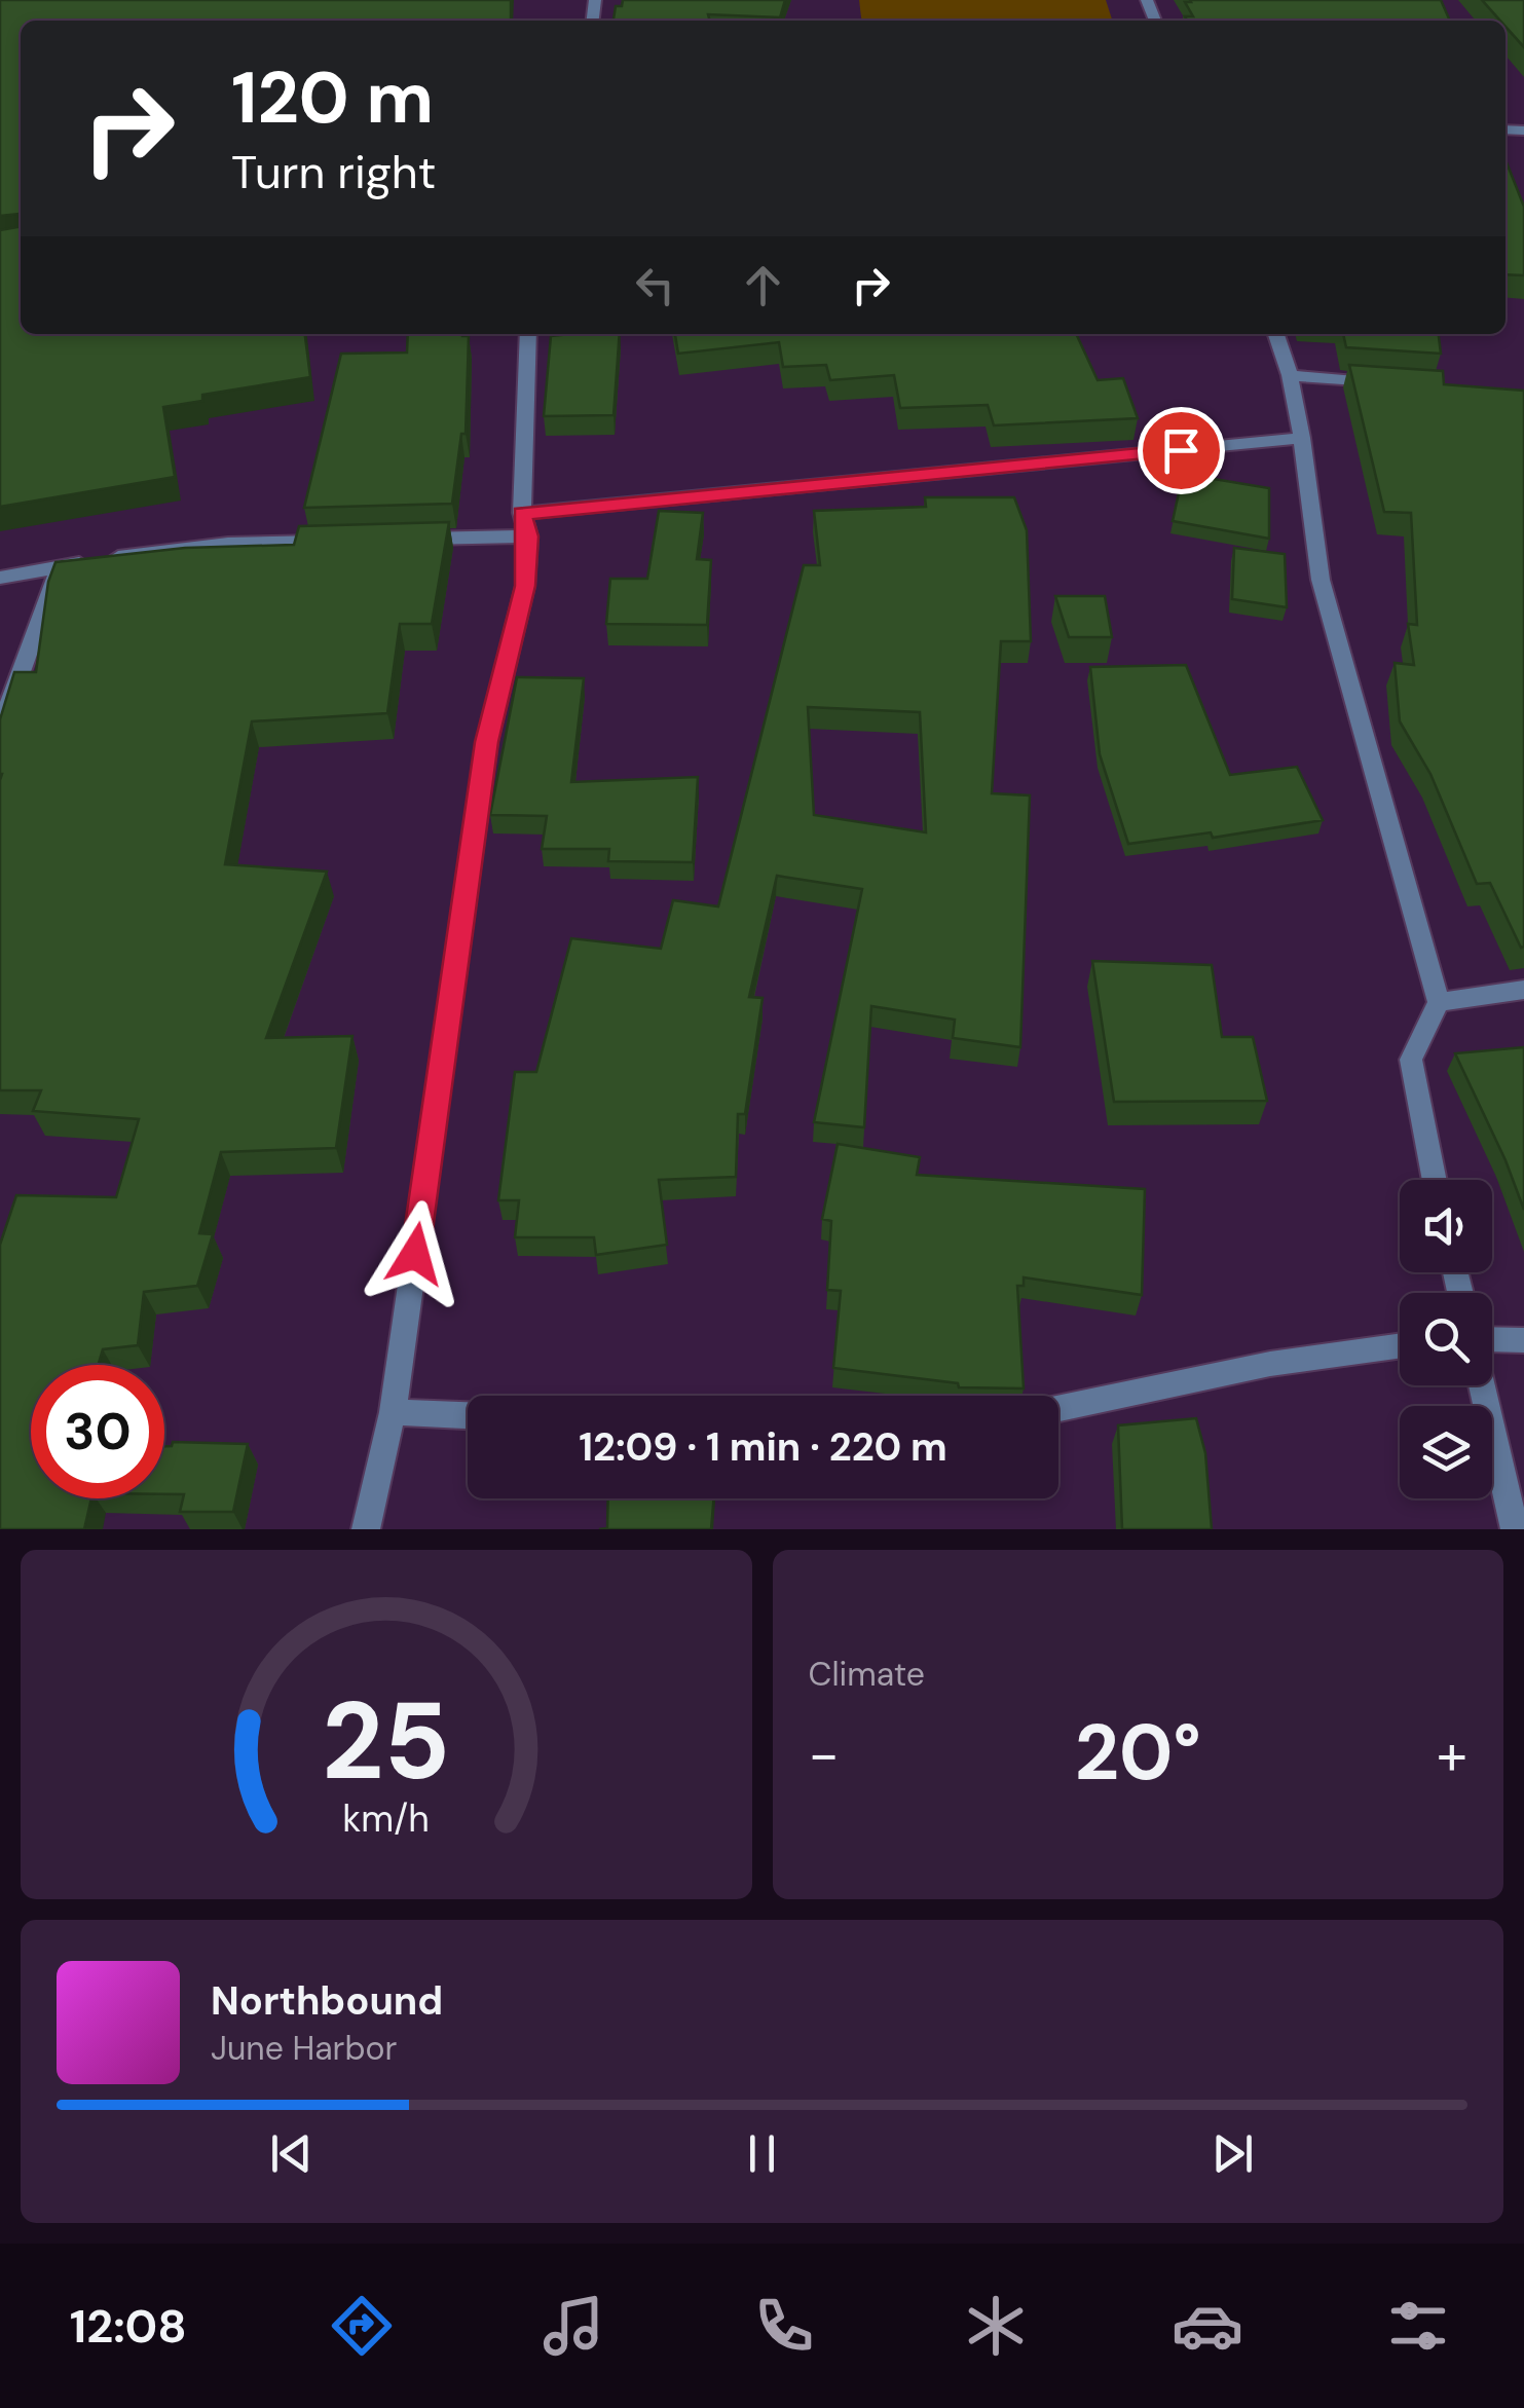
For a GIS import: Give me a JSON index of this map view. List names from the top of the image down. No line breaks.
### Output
{"page":{"turn":["120 m","Turn right"],"limit":"30","trip":"12:09 · 1 min · 220 m","tile":"Climate","heat":["−","20°","+"],"song":["Northbound","June Harbor"],"tabs":"12:08","gauge":["25","km/h"]}}
